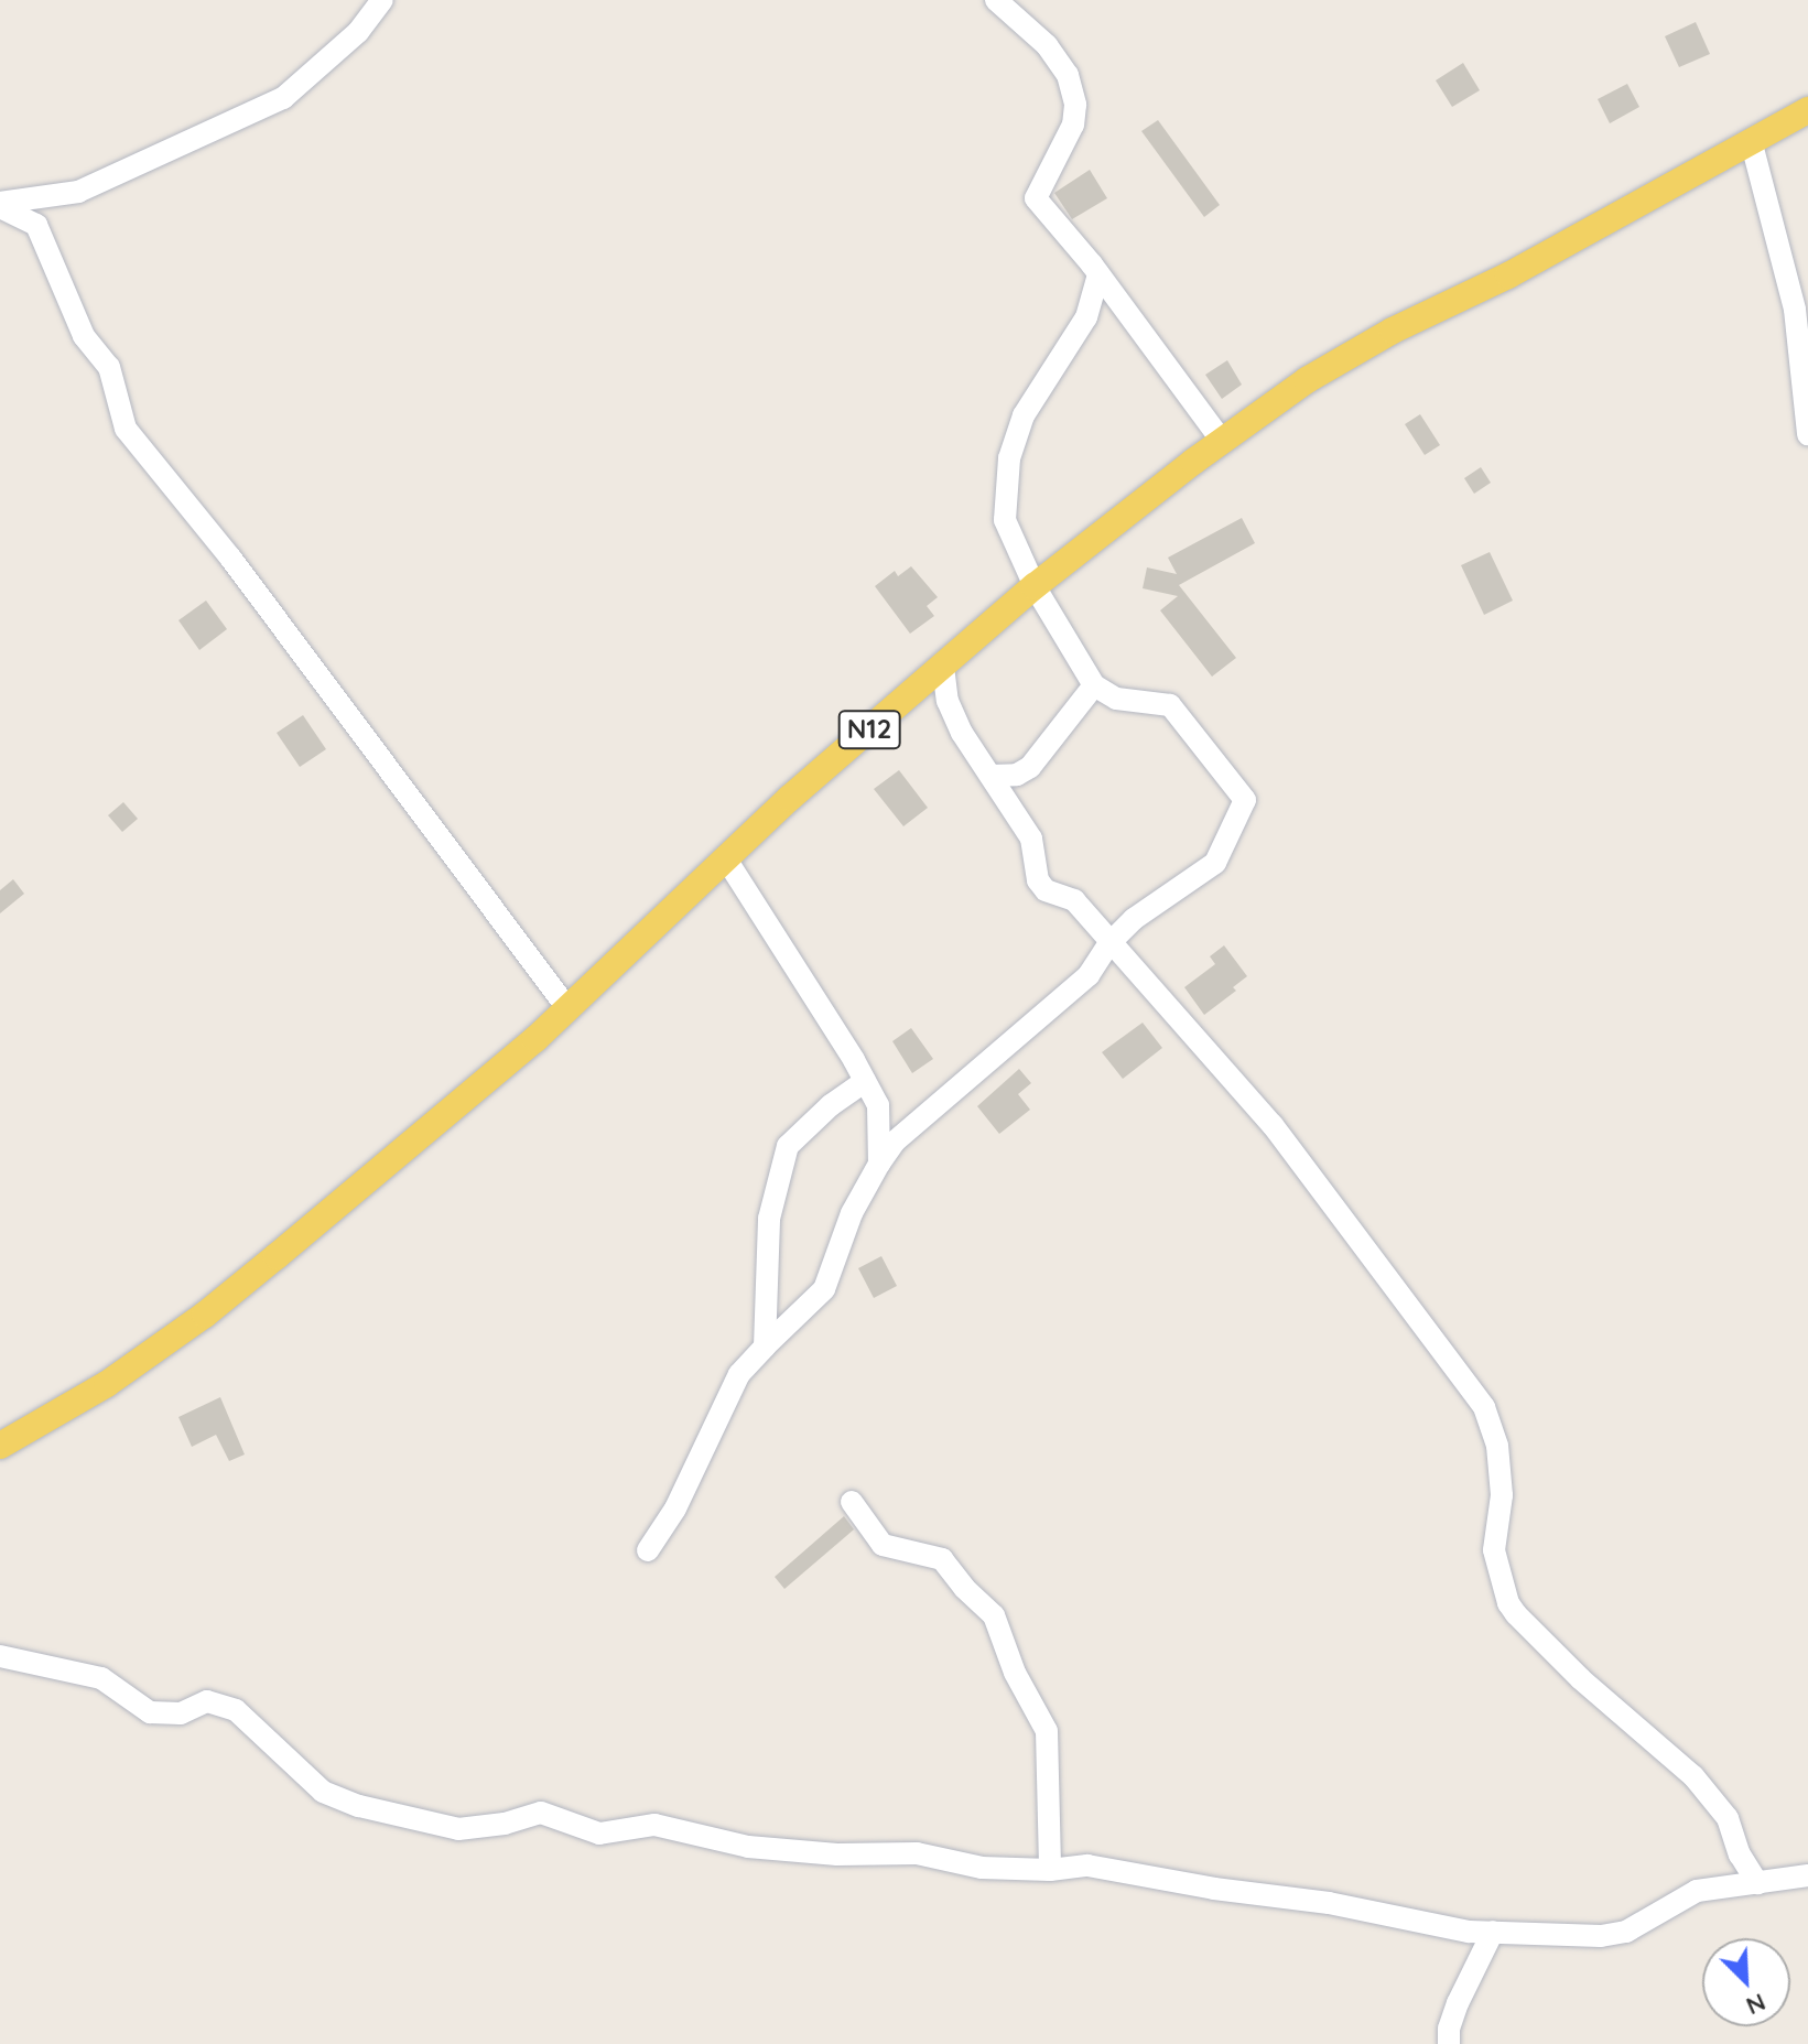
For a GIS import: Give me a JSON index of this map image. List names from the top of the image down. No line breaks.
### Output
{"streets":{"main road":["N12"]},"north":"bottom right"}
